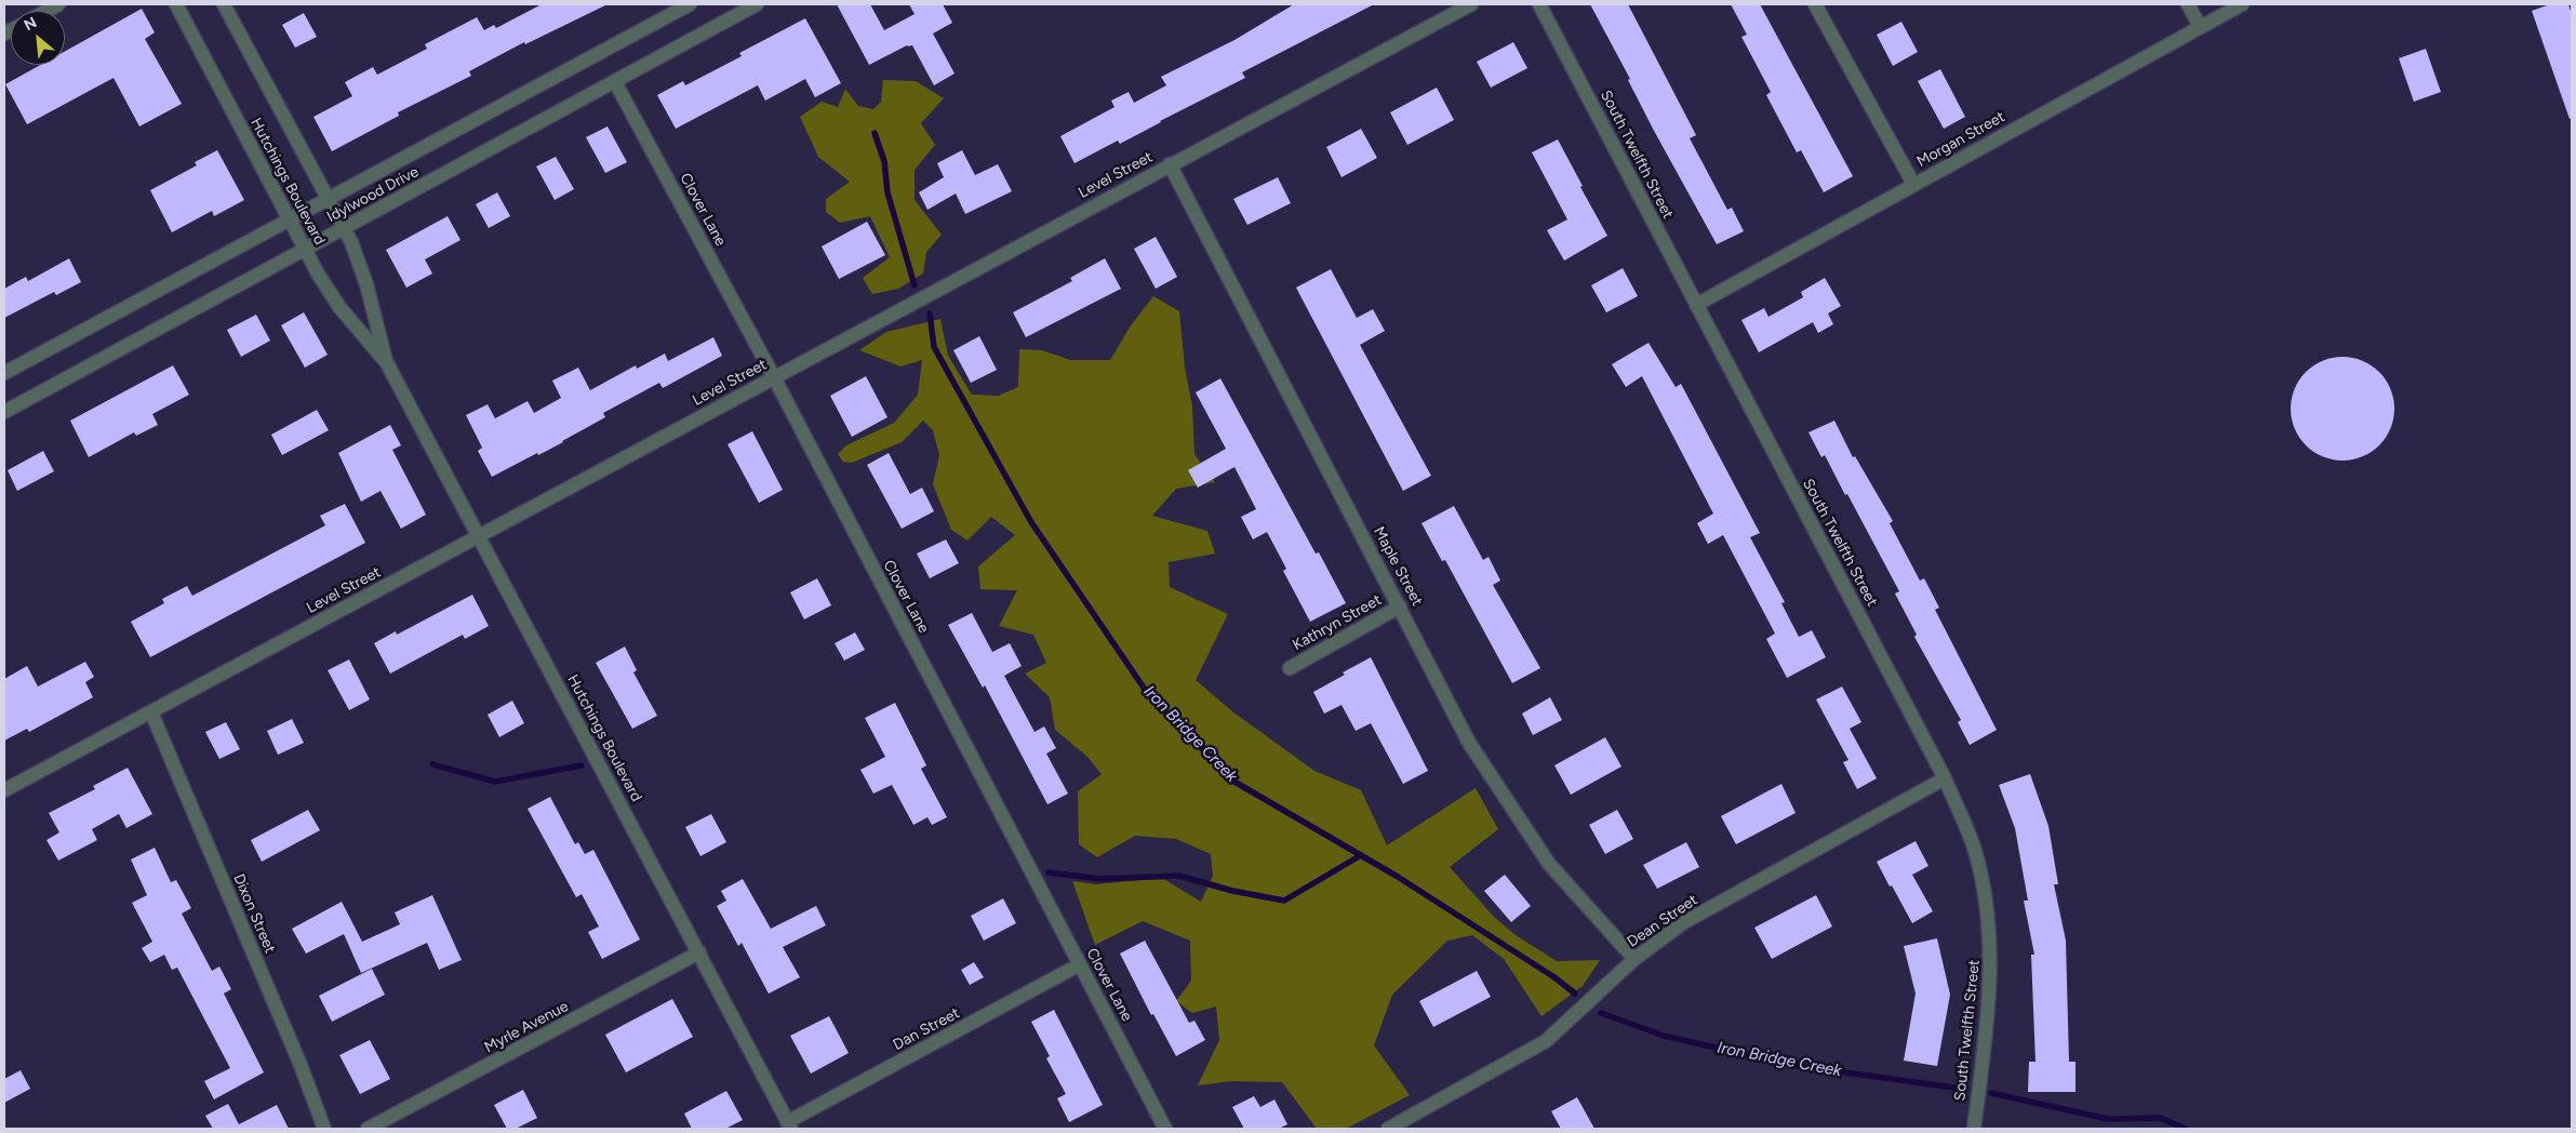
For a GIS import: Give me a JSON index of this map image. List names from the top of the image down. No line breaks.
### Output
{"streets":{"street":["Morgan Street","South Twelfth Street","Level Street","Hutchings Boulevard","Idylwood Drive","Clover Lane","Maple Street","Kathryn Street","Dixon Street","Dean Street","Myrle Avenue","Dan Street"]},"crossings":[["Morgan Street","South Twelfth Street"],["South Twelfth Street","Dean Street"],["Level Street","Hutchings Boulevard"],["Level Street","Clover Lane"],["Level Street","Maple Street"],["Level Street","Dixon Street"],["Hutchings Boulevard","Idylwood Drive"],["Hutchings Boulevard","Myrle Avenue"],["Hutchings Boulevard","Dan Street"],["Idylwood Drive","Clover Lane"],["Clover Lane","Dan Street"],["Maple Street","Kathryn Street"],["Maple Street","Dean Street"]],"water":["Iron Bridge Creek"],"north":"top left"}
